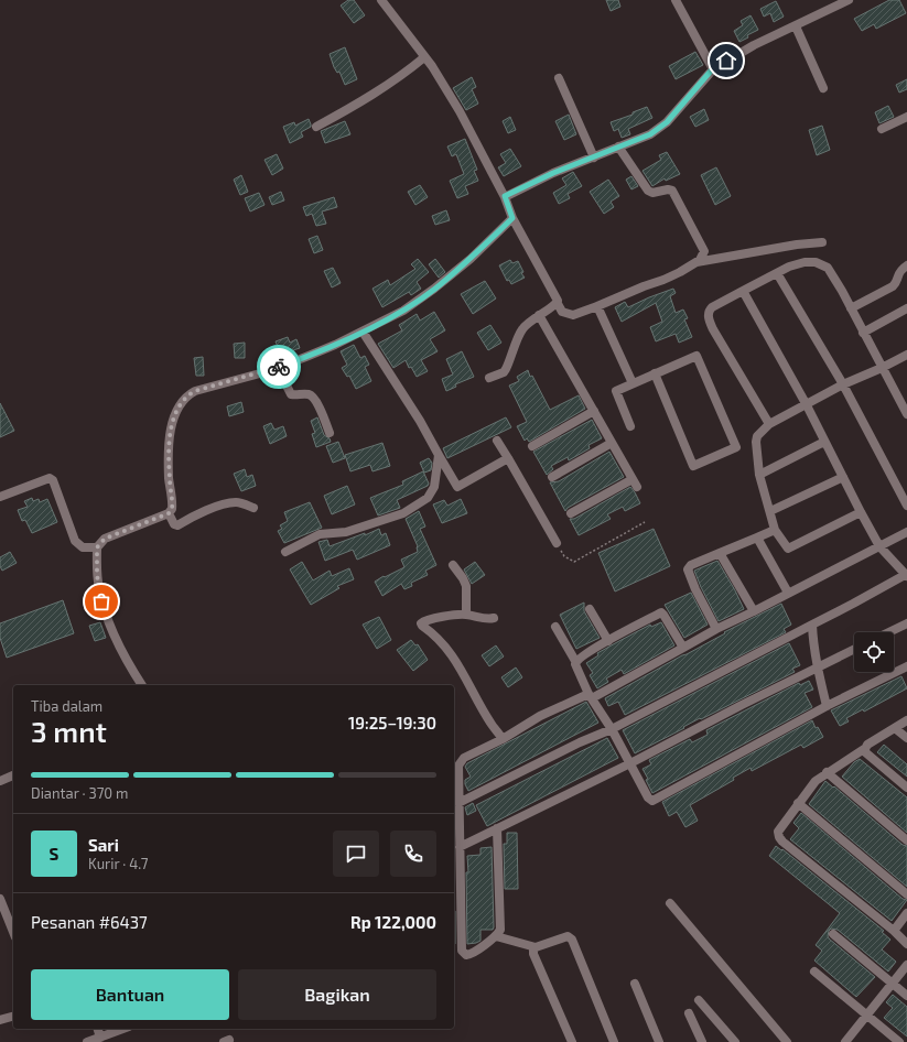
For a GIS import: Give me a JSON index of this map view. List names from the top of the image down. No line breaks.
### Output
{"page":{"heading":["3 mnt","Tiba dalam","19:25–19:30"],"panel":["Sari","Kurir · 4.7","Pesanan #6437","Rp 122,000"],"bar":"Diantar · 370 m","round":"S","buttons":["Bantuan","Bagikan"]}}
